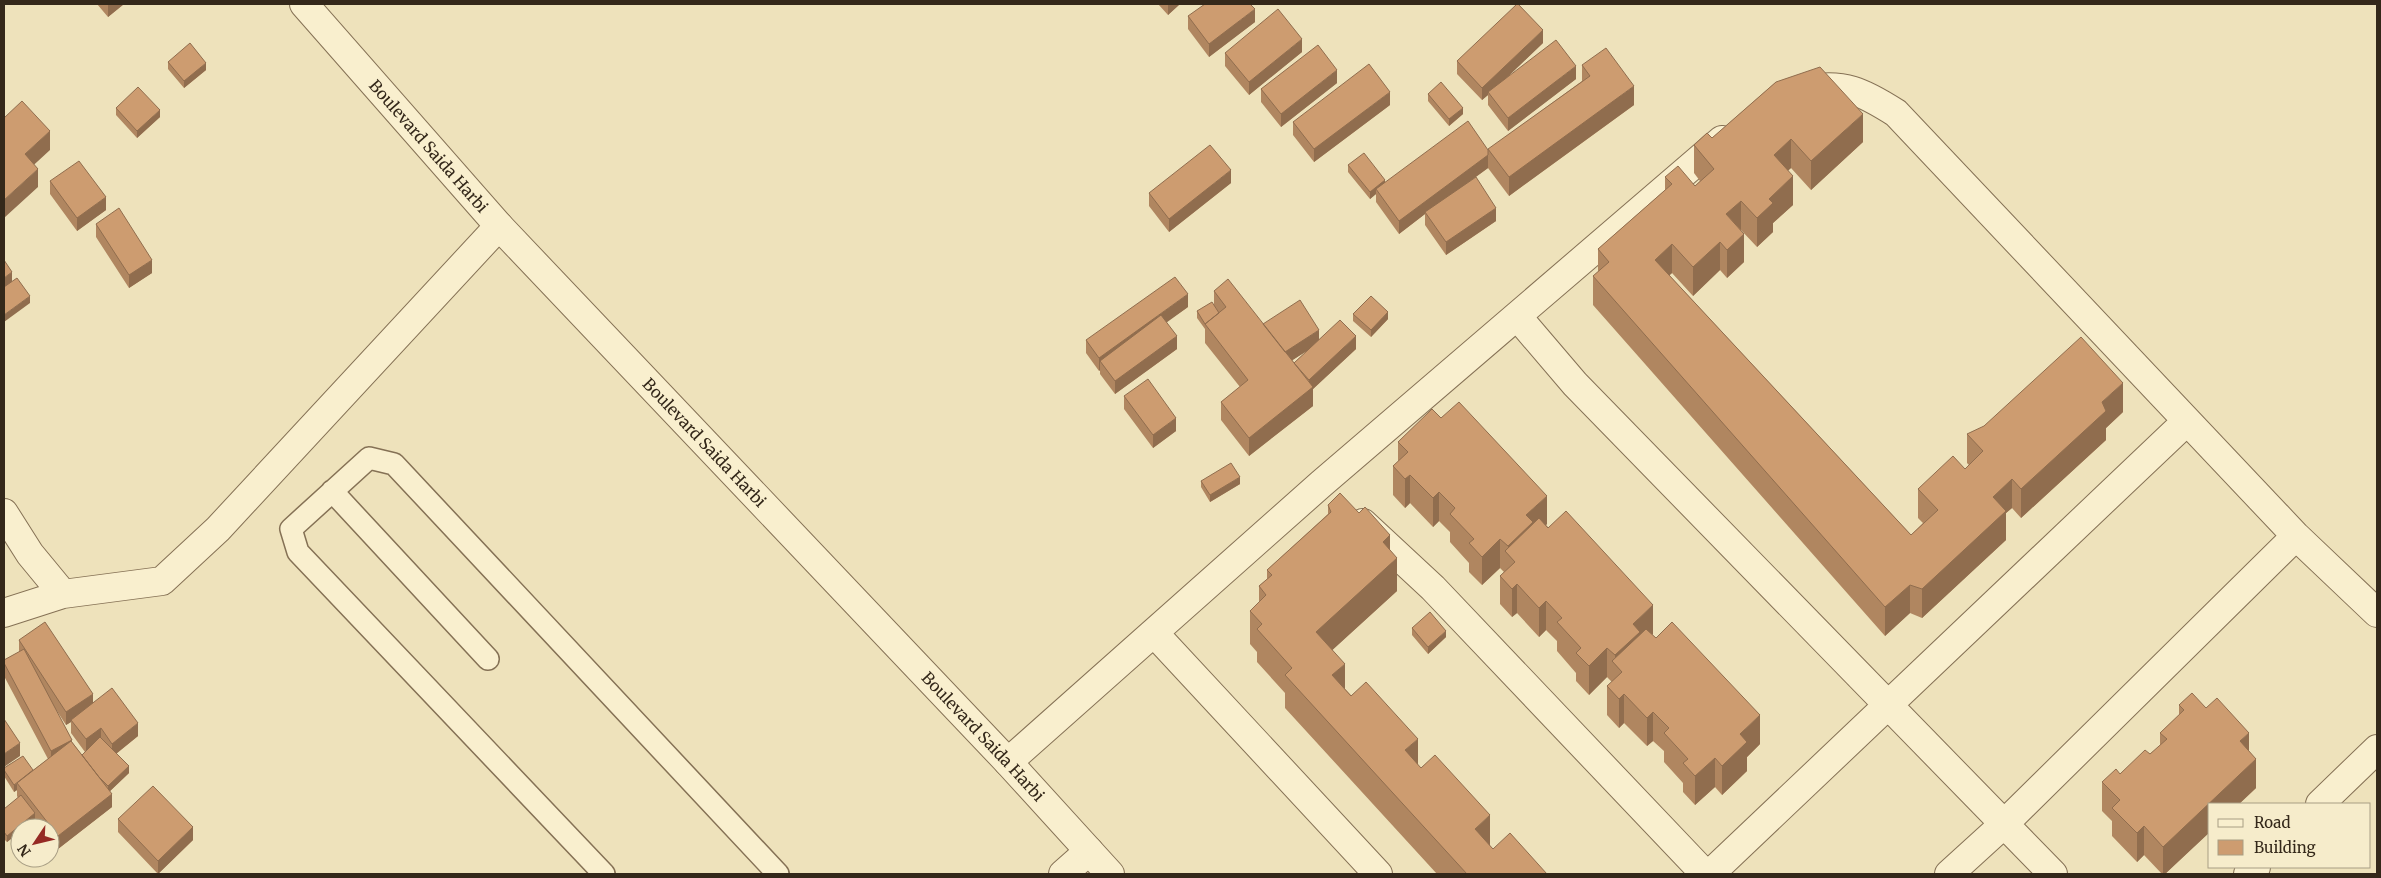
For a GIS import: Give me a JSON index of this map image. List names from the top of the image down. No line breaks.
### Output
{"streets":{"street":["Boulevard Saida Harbi"]},"legend":["Road","Building"],"north":"bottom left"}
